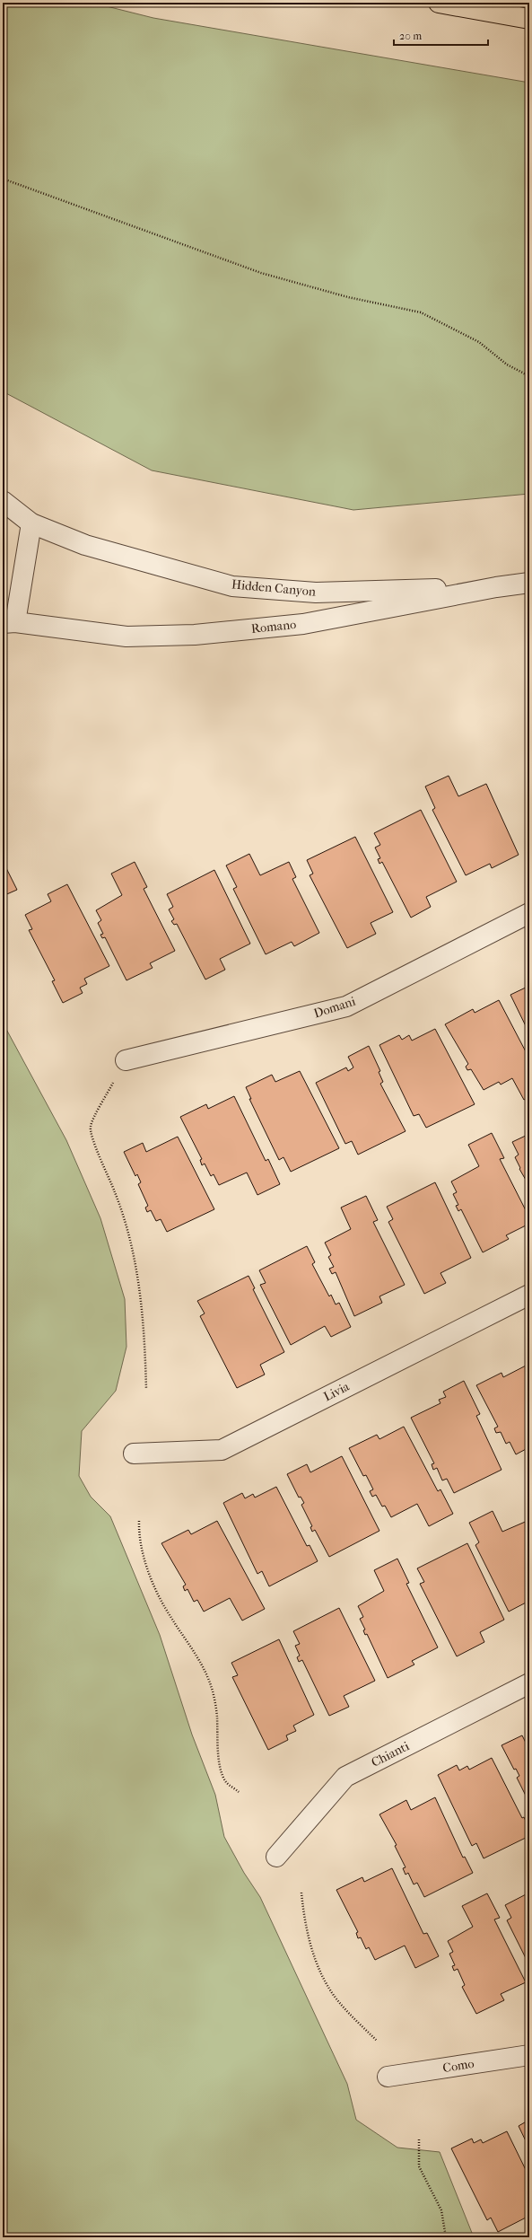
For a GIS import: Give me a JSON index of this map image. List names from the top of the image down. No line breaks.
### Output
{"streets":{"street":["Hidden Canyon","Romano","Domani","Livia","Chianti","Como"]},"crossings":[["Hidden Canyon","Romano"]],"scale_bar":"20 m"}
